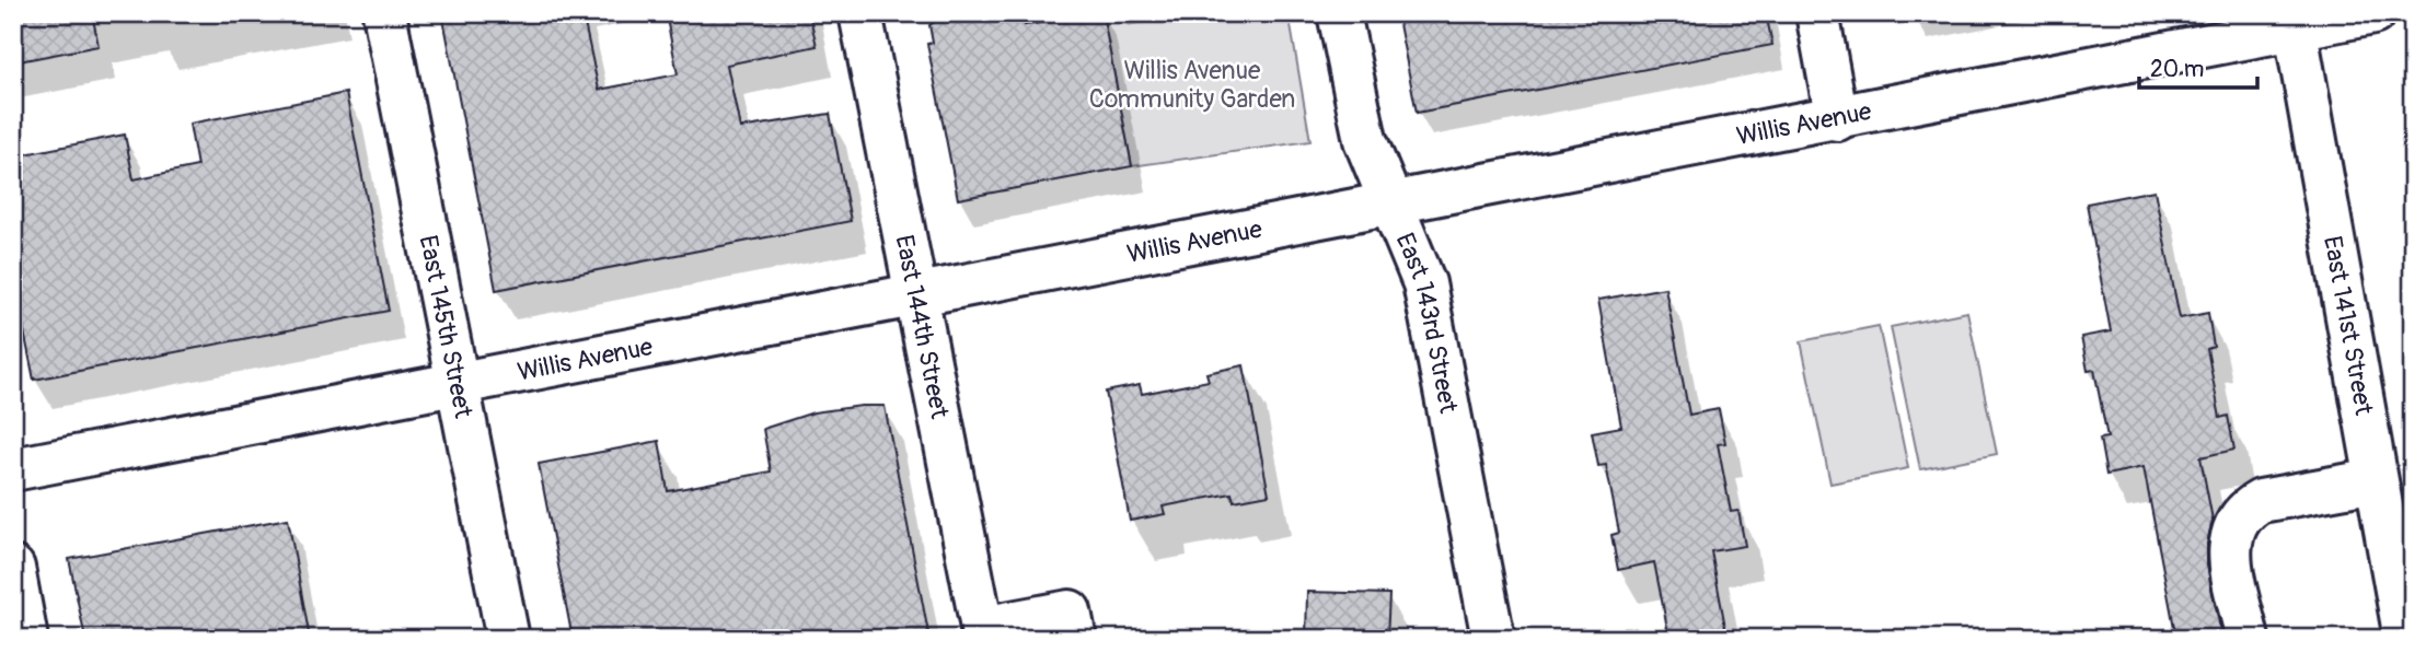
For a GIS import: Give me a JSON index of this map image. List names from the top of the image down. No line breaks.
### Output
{"streets":{"street":["Willis Avenue","East 143rd Street","East 145th Street","East 144th Street","East 141st Street"]},"crossings":[["Willis Avenue","East 143rd Street"],["Willis Avenue","East 145th Street"],["Willis Avenue","East 144th Street"],["Willis Avenue","East 141st Street"]],"parks":["Willis Avenue Community Garden"],"scale_bar":"20 m"}
